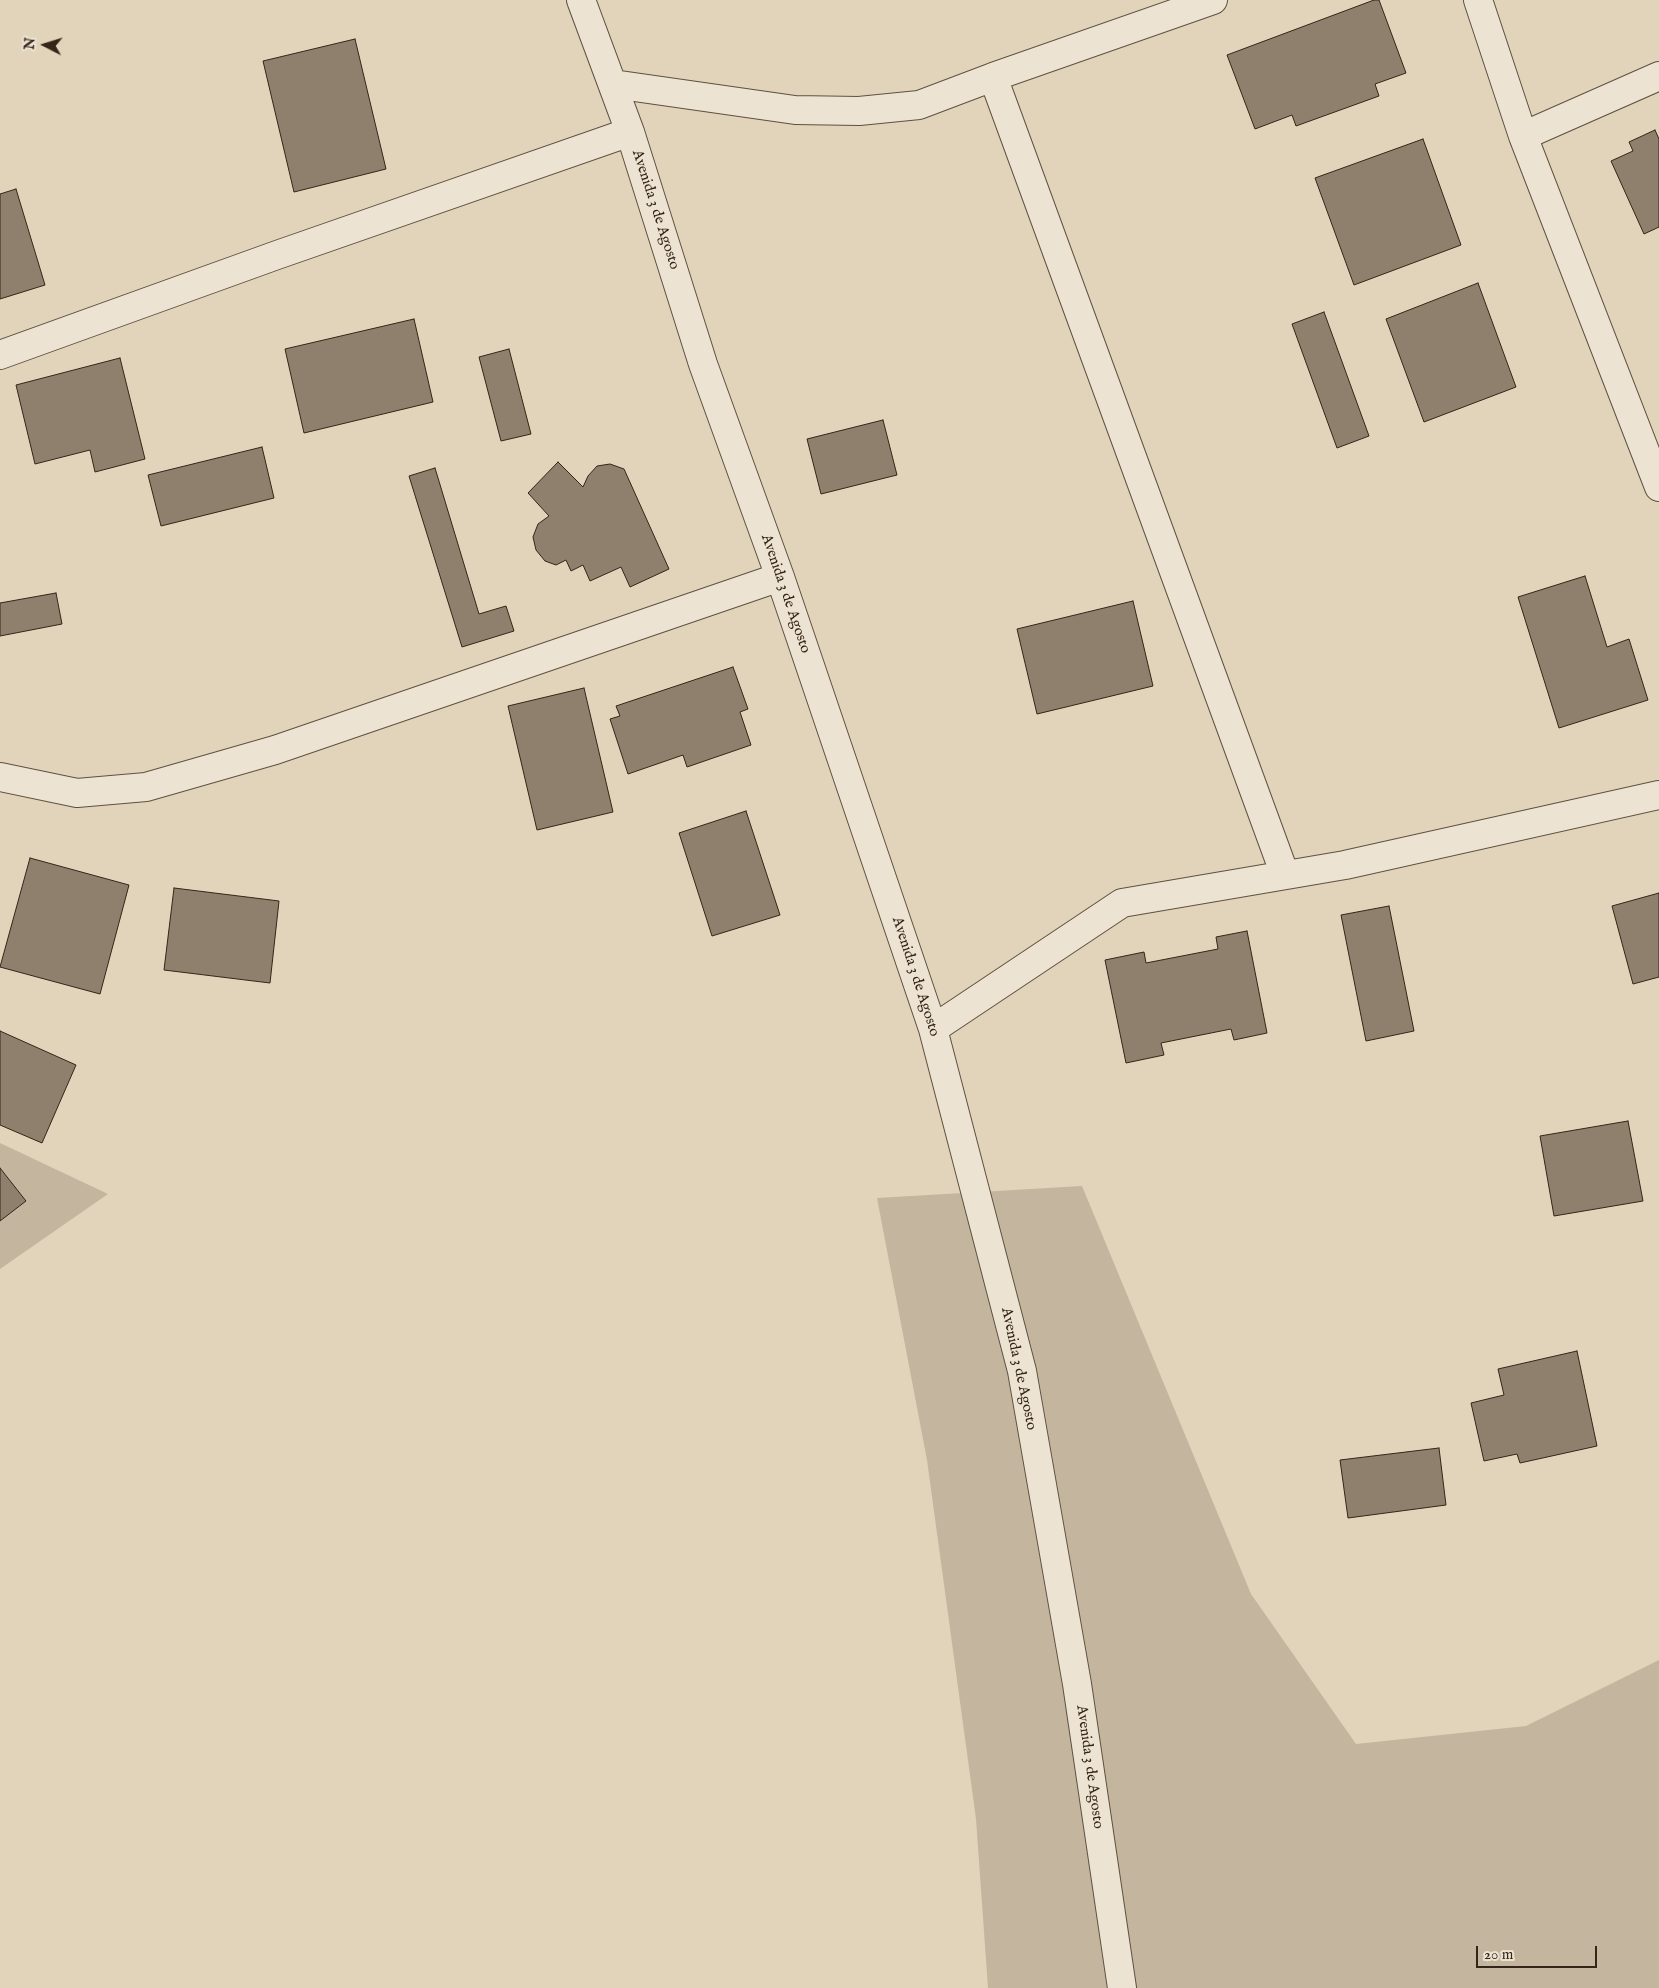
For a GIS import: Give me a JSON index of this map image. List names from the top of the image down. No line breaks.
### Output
{"streets":{"street":["Avenida 3 de Agosto"]},"scale_bar":"20 m","north":"left"}
